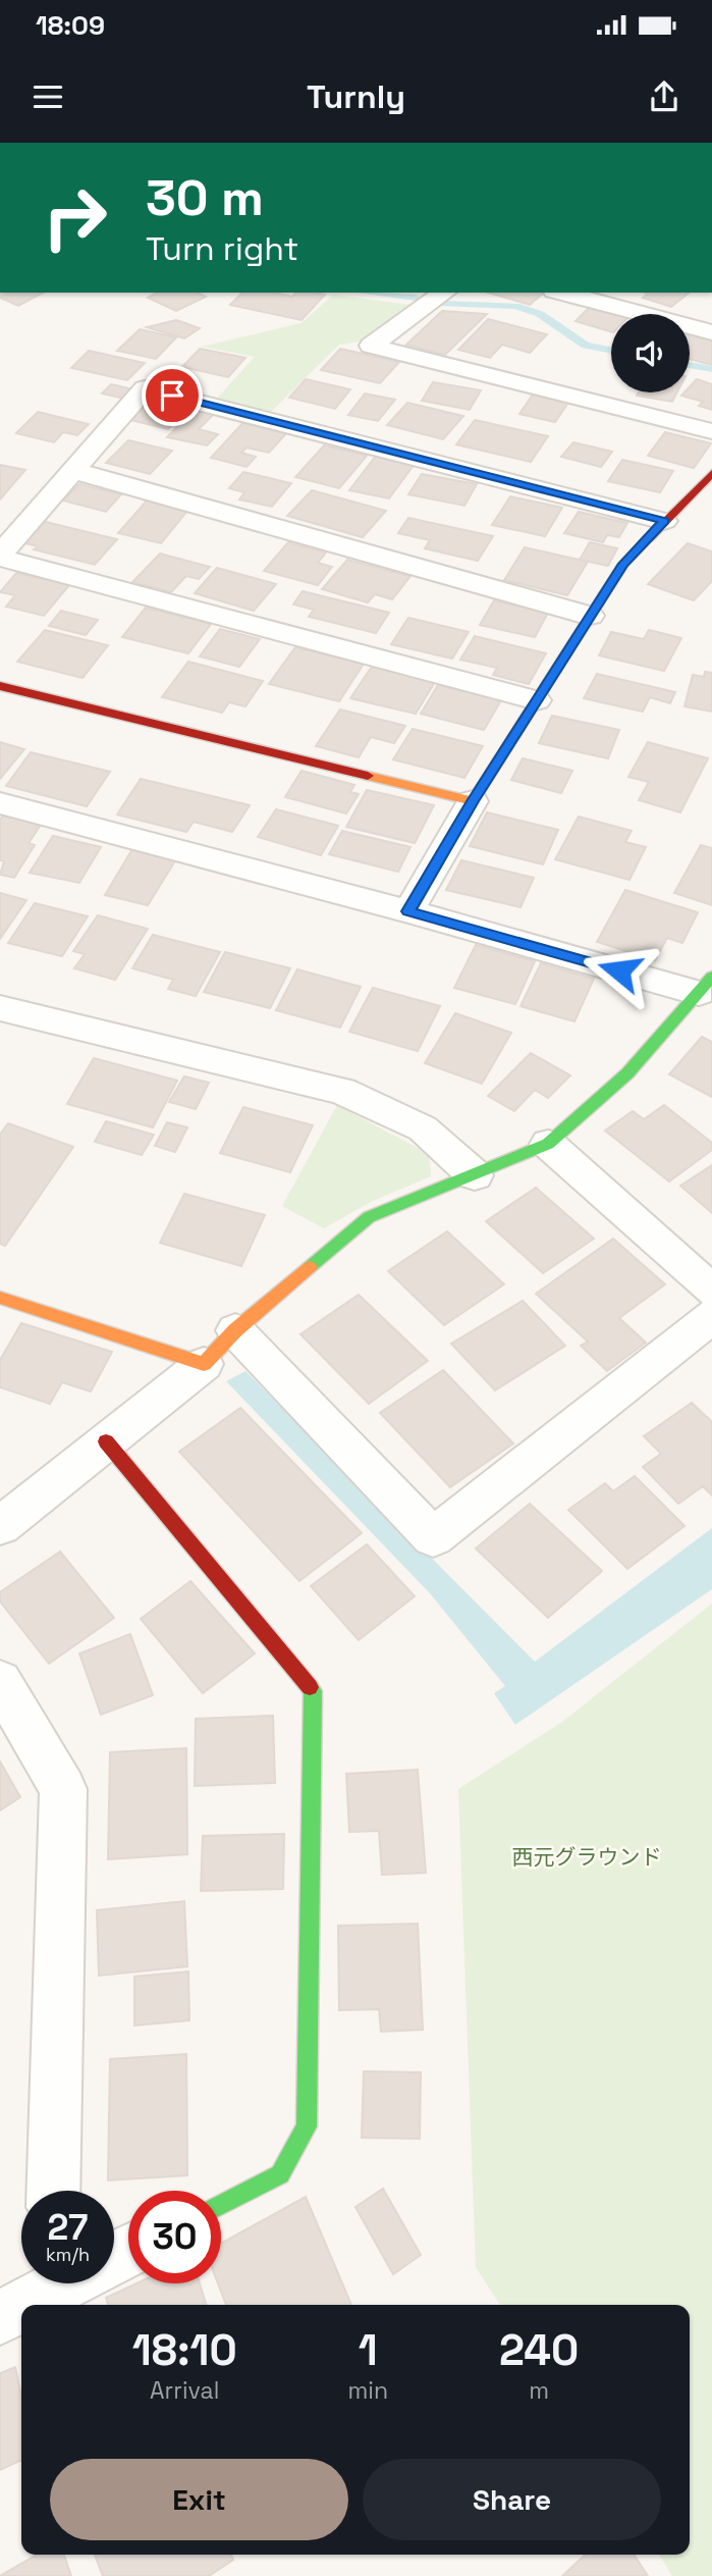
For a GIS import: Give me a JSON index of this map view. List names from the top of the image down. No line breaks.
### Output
{"parks":["西元グラウンド"],"page":{"status":"18:09","header":"Turnly","turn":["30 m","Turn right"],"speed":"27 km/h","limit":"30","eta":["18:10","Arrival","1","min","240","m"],"buttons":["Exit","Share"]}}
